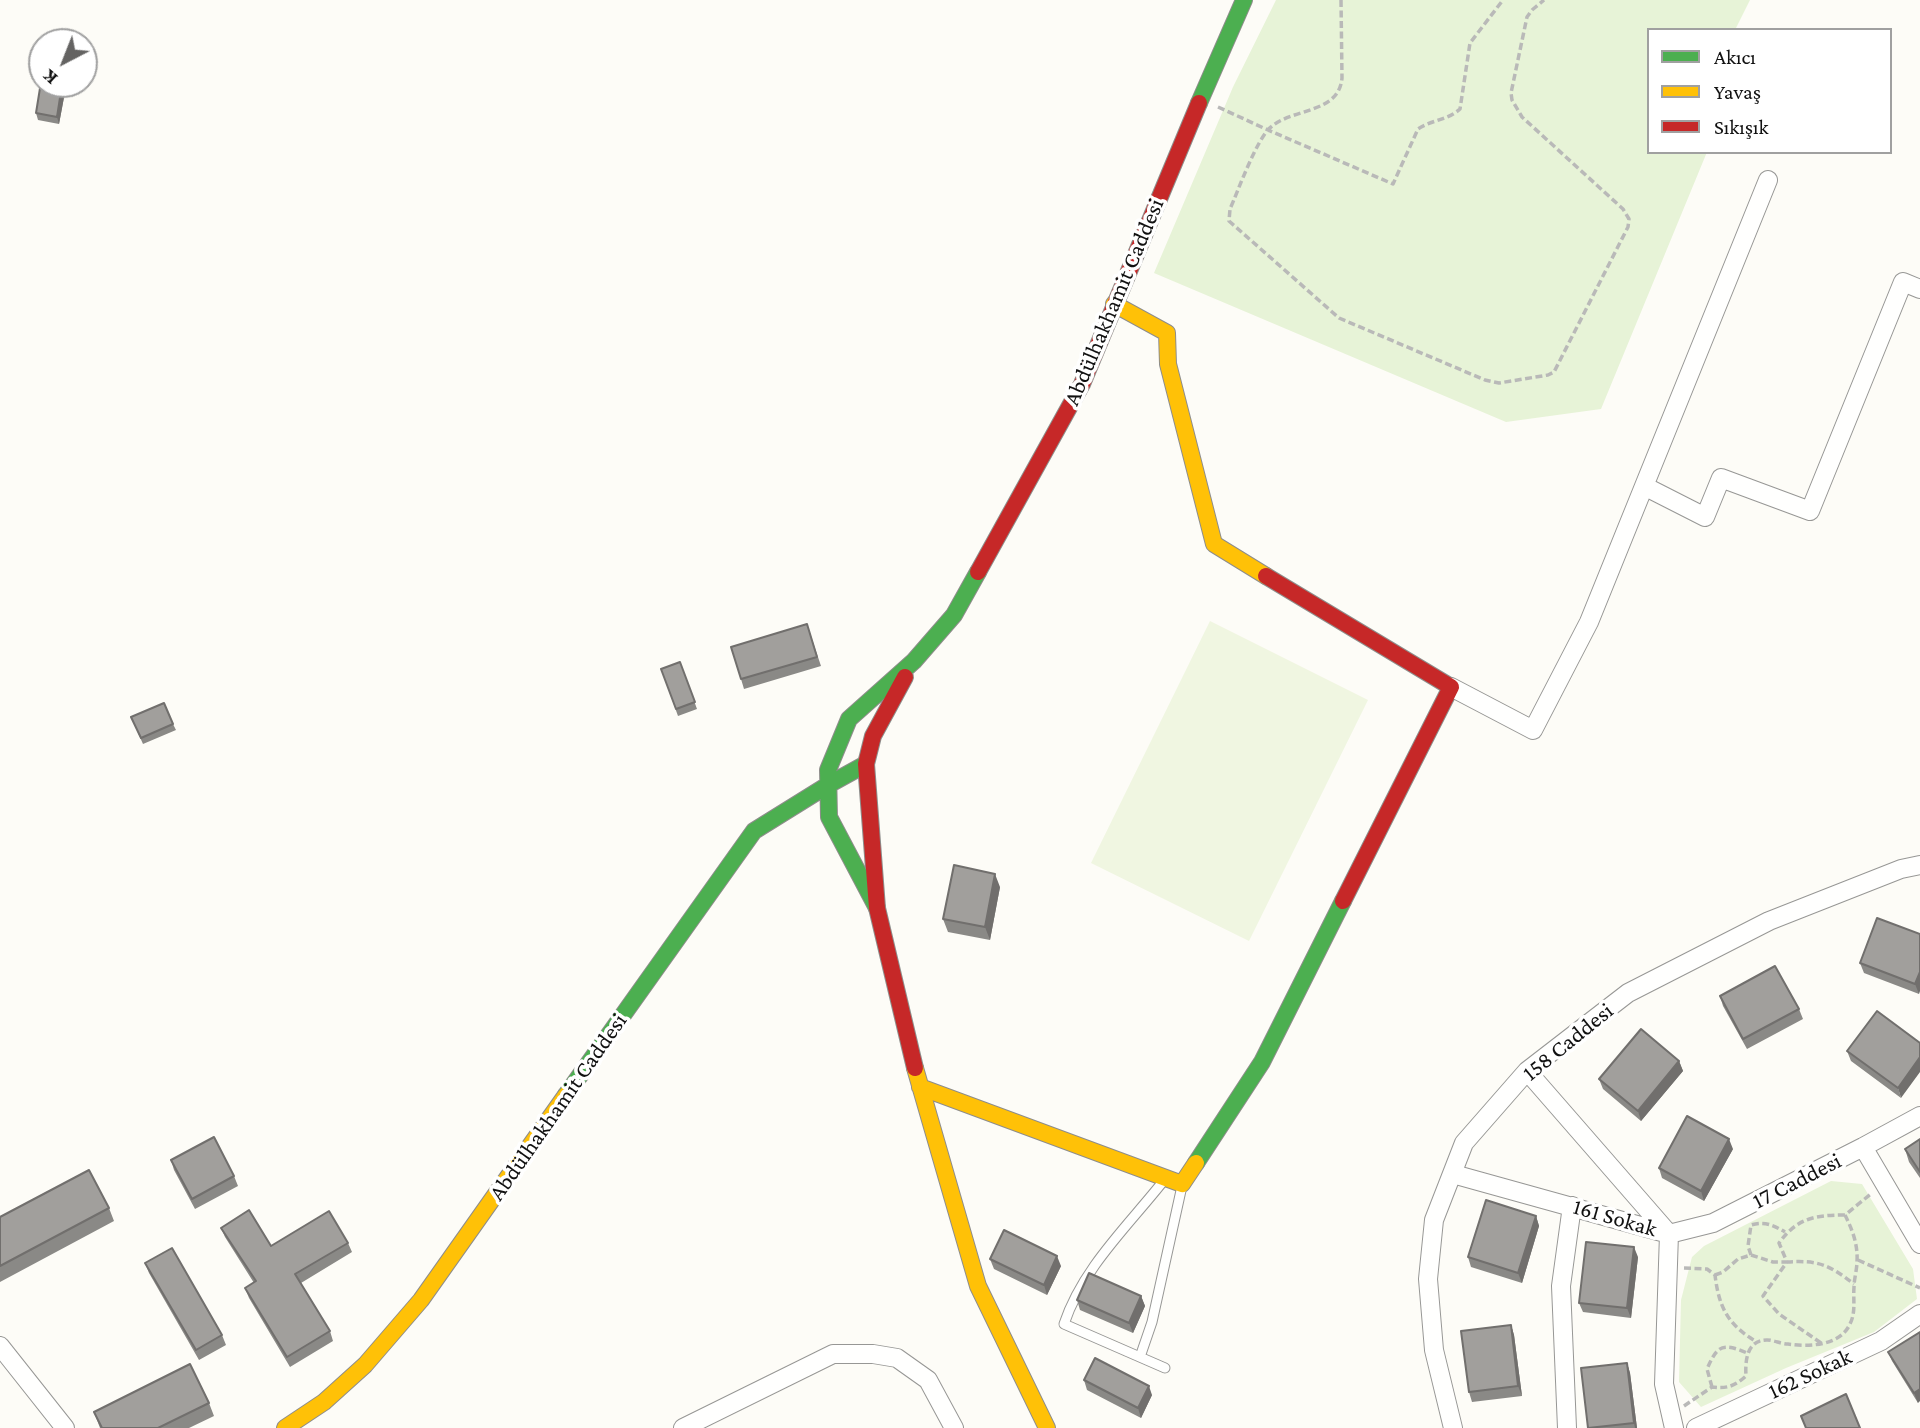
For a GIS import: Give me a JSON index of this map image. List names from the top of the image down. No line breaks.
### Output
{"streets":{"street":["Abdülhakhamit Caddesi","158 Caddesi","17 Caddesi","161 Sokak","162 Sokak"]},"crossings":[["158 Caddesi","161 Sokak"],["17 Caddesi","161 Sokak"]],"legend":["Akıcı","Yavaş","Sıkışık"],"north":"bottom left"}
